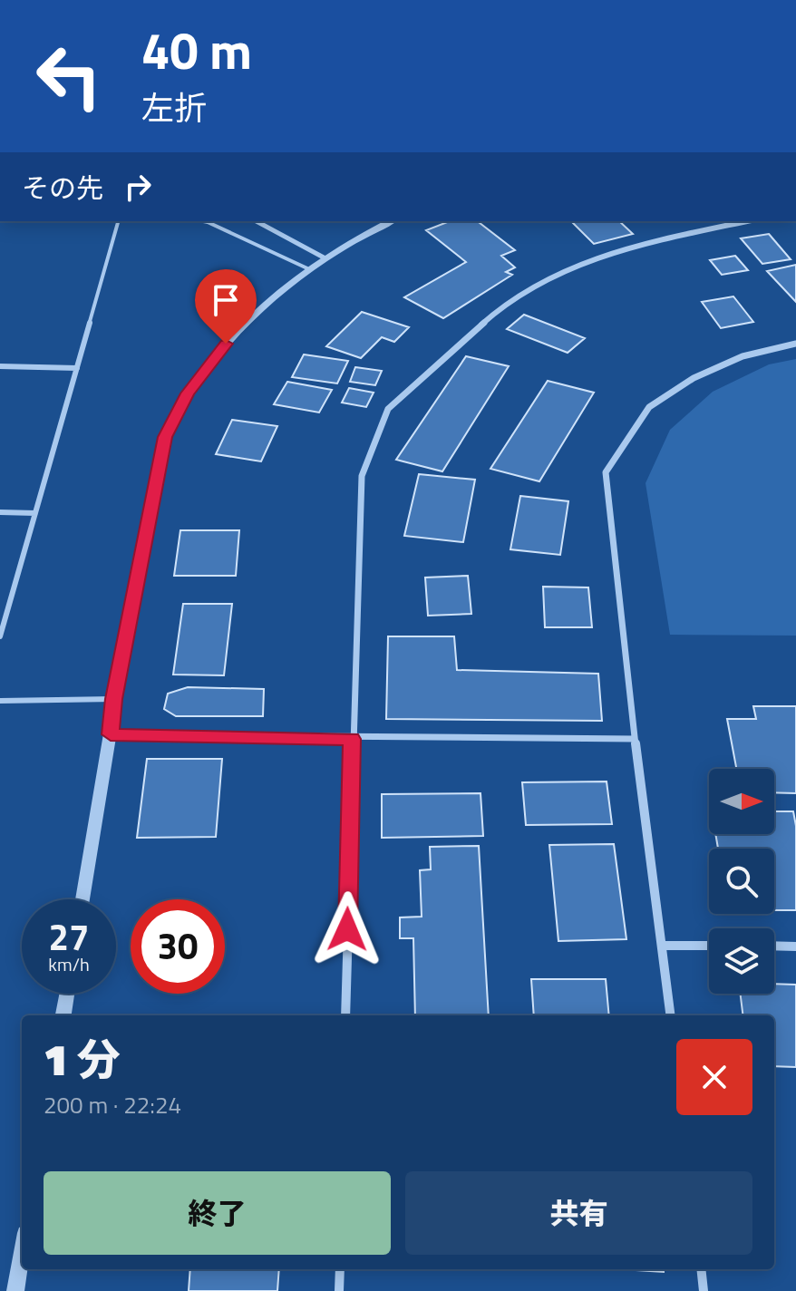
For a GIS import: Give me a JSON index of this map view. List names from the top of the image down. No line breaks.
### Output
{"north":"right","page":{"turn":["40 m","左折"],"then":"その先","speed":"27 km/h","limit":"30","heading":["1 分","200 m · 22:24"],"buttons":["終了","共有"]}}
